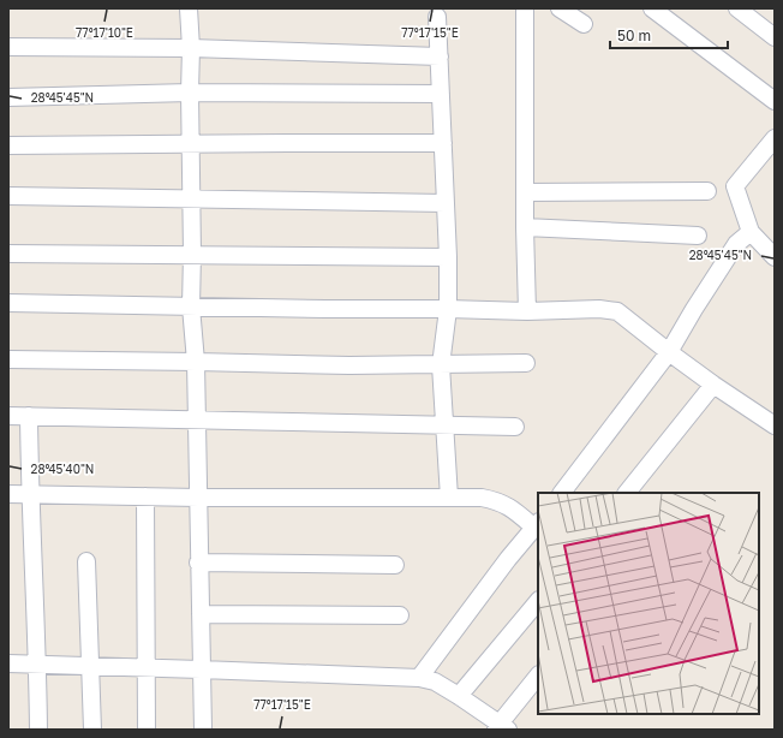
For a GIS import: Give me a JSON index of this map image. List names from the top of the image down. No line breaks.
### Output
{"scale_bar":"50 m","coordinates":["77°17'10\"E","77°17'15\"E","28°45'45\"N","28°45'40\"N"]}
